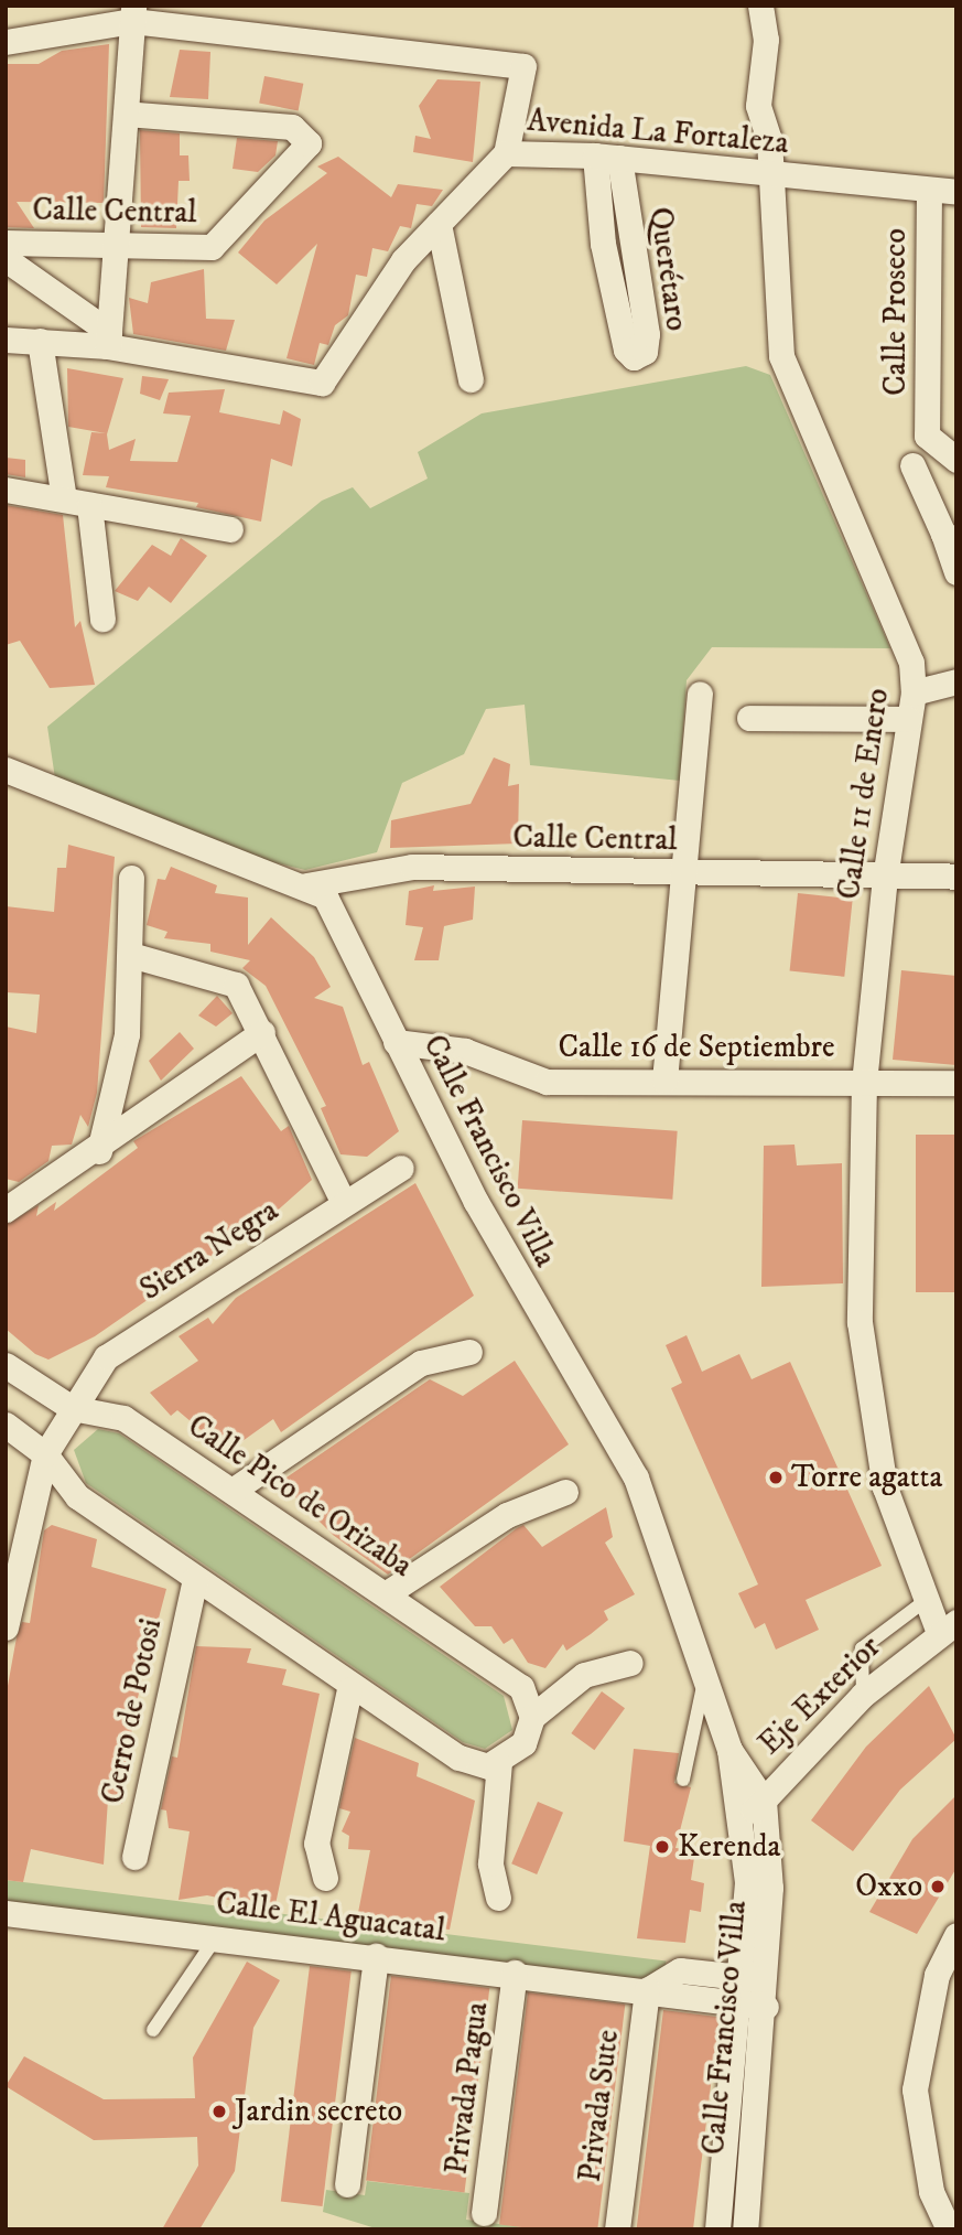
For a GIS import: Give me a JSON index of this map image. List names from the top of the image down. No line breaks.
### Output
{"streets":{"street":["Avenida La Fortaleza","Calle Central","Querétaro","Calle Proseco","Calle 11 de Enero","Calle 16 de Septiembre","Calle Francisco Villa","Sierra Negra","Calle Pico de Orizaba","Eje Exterior","Cerro de Potosi","Calle El Aguacatal","Privada Pagua","Privada Sute"]},"crossings":[["Avenida La Fortaleza","Querétaro"],["Avenida La Fortaleza","Calle Proseco"],["Avenida La Fortaleza","Calle 11 de Enero"],["Calle Central","Calle 11 de Enero"],["Calle Central","Calle Francisco Villa"],["Calle 11 de Enero","Calle 16 de Septiembre"],["Calle 11 de Enero","Eje Exterior"],["Calle 16 de Septiembre","Calle Francisco Villa"],["Calle Francisco Villa","Eje Exterior"],["Calle Francisco Villa","Calle El Aguacatal"],["Sierra Negra","Calle Pico de Orizaba"],["Calle El Aguacatal","Privada Pagua"],["Calle El Aguacatal","Privada Sute"]],"places":["Torre agatta","Kerenda","Oxxo","Jardin secreto"]}
